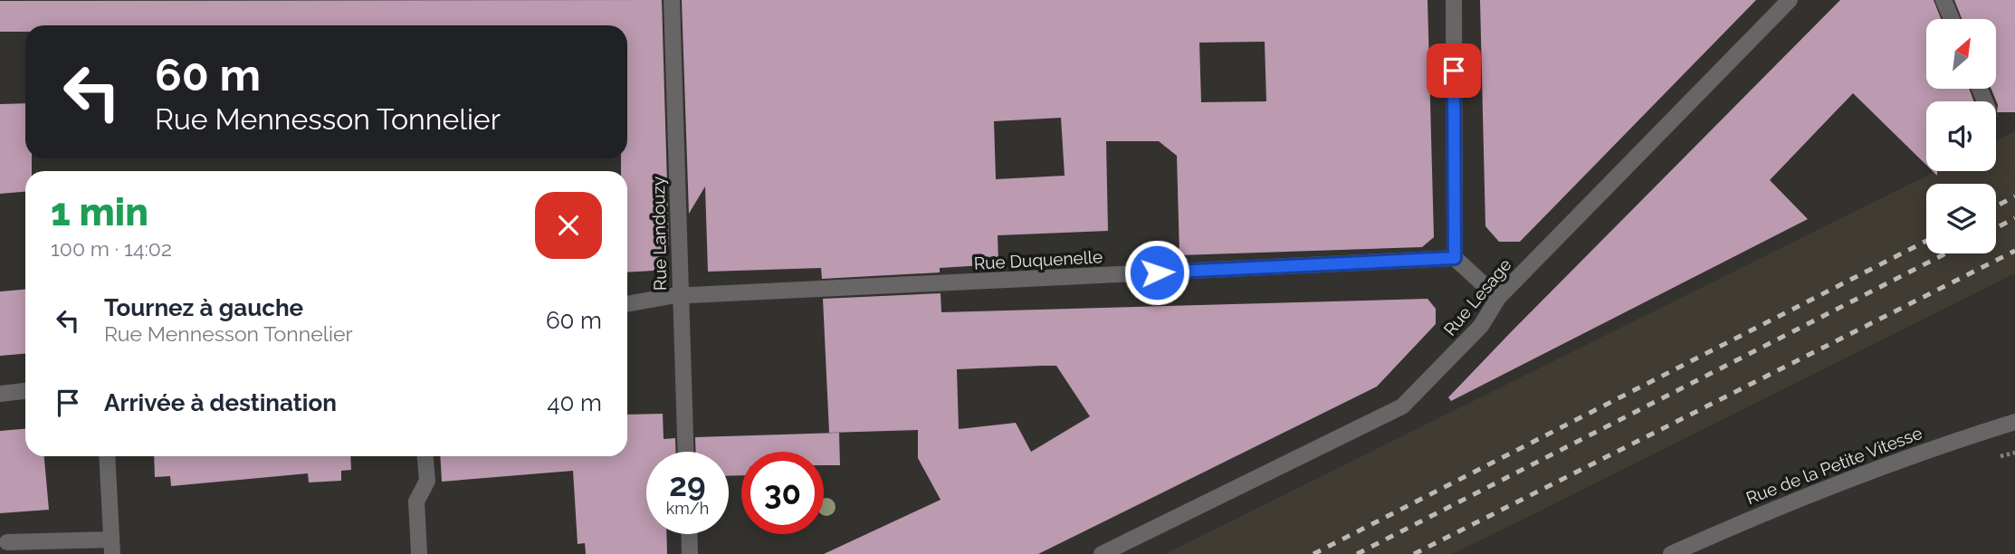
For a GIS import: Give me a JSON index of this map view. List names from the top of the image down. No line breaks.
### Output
{"streets":{"street":["Rue Landouzy","Rue Duquenelle","Rue Lesage","Rue de la Petite Vitesse"]},"crossings":[["Rue Landouzy","Rue Duquenelle"]],"north":"top right","page":{"turn":["60 m","Rue Mennesson Tonnelier"],"heading":["1 min","100 m · 14:02"],"list":[{"name":"Tournez à gauche","note":"Rue Mennesson Tonnelier","value":"60 m"},{"name":"Arrivée à destination","value":"40 m"}],"speed":"29 km/h","limit":"30"}}
